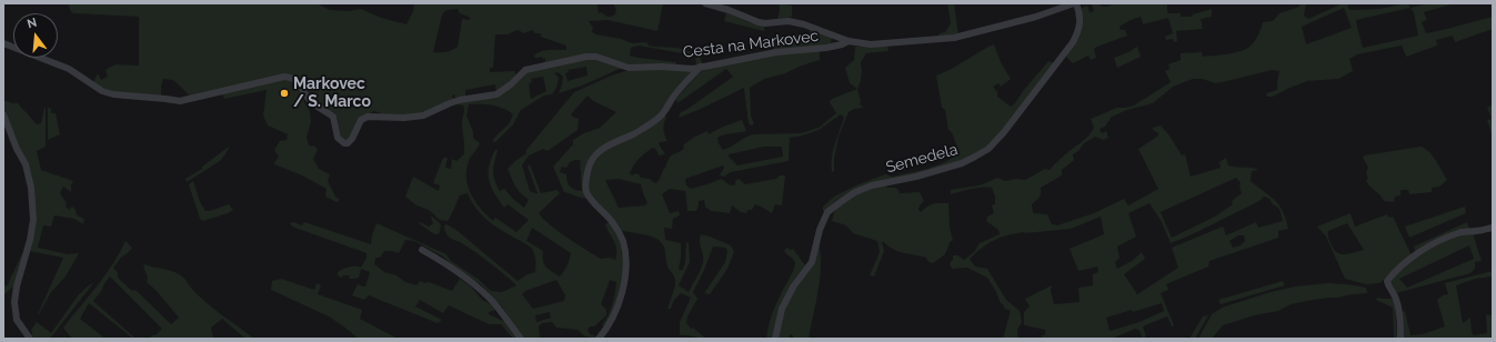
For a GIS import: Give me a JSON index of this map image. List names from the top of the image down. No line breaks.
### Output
{"streets":{"street":["Cesta na Markovec","Semedela"]},"crossings":[["Cesta na Markovec","Semedela"]],"places":["Markovec / S. Marco"],"north":"top"}
